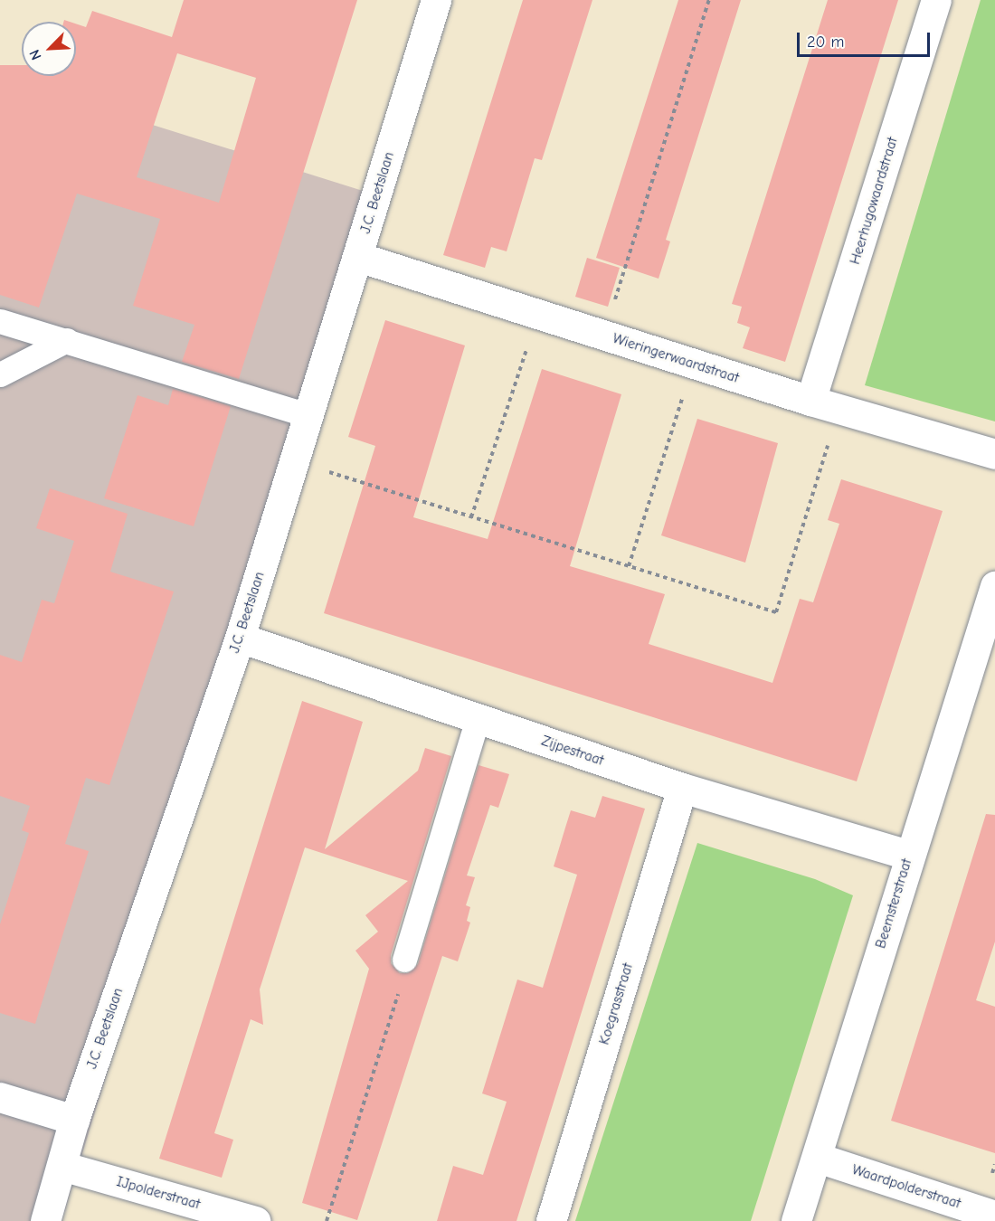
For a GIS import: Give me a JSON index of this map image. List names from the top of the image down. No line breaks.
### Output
{"streets":{"street":["J.C. Beetslaan","Heerhugowaardstraat","Wieringerwaardstraat","Zijpestraat","Beemsterstraat","Koegrasstraat","Waardpolderstraat","IJpolderstraat"]},"crossings":[["J.C. Beetslaan","Wieringerwaardstraat"],["J.C. Beetslaan","Zijpestraat"],["J.C. Beetslaan","IJpolderstraat"],["Heerhugowaardstraat","Wieringerwaardstraat"],["Zijpestraat","Beemsterstraat"],["Zijpestraat","Koegrasstraat"],["Beemsterstraat","Waardpolderstraat"]],"scale_bar":"20 m","north":"bottom left"}
